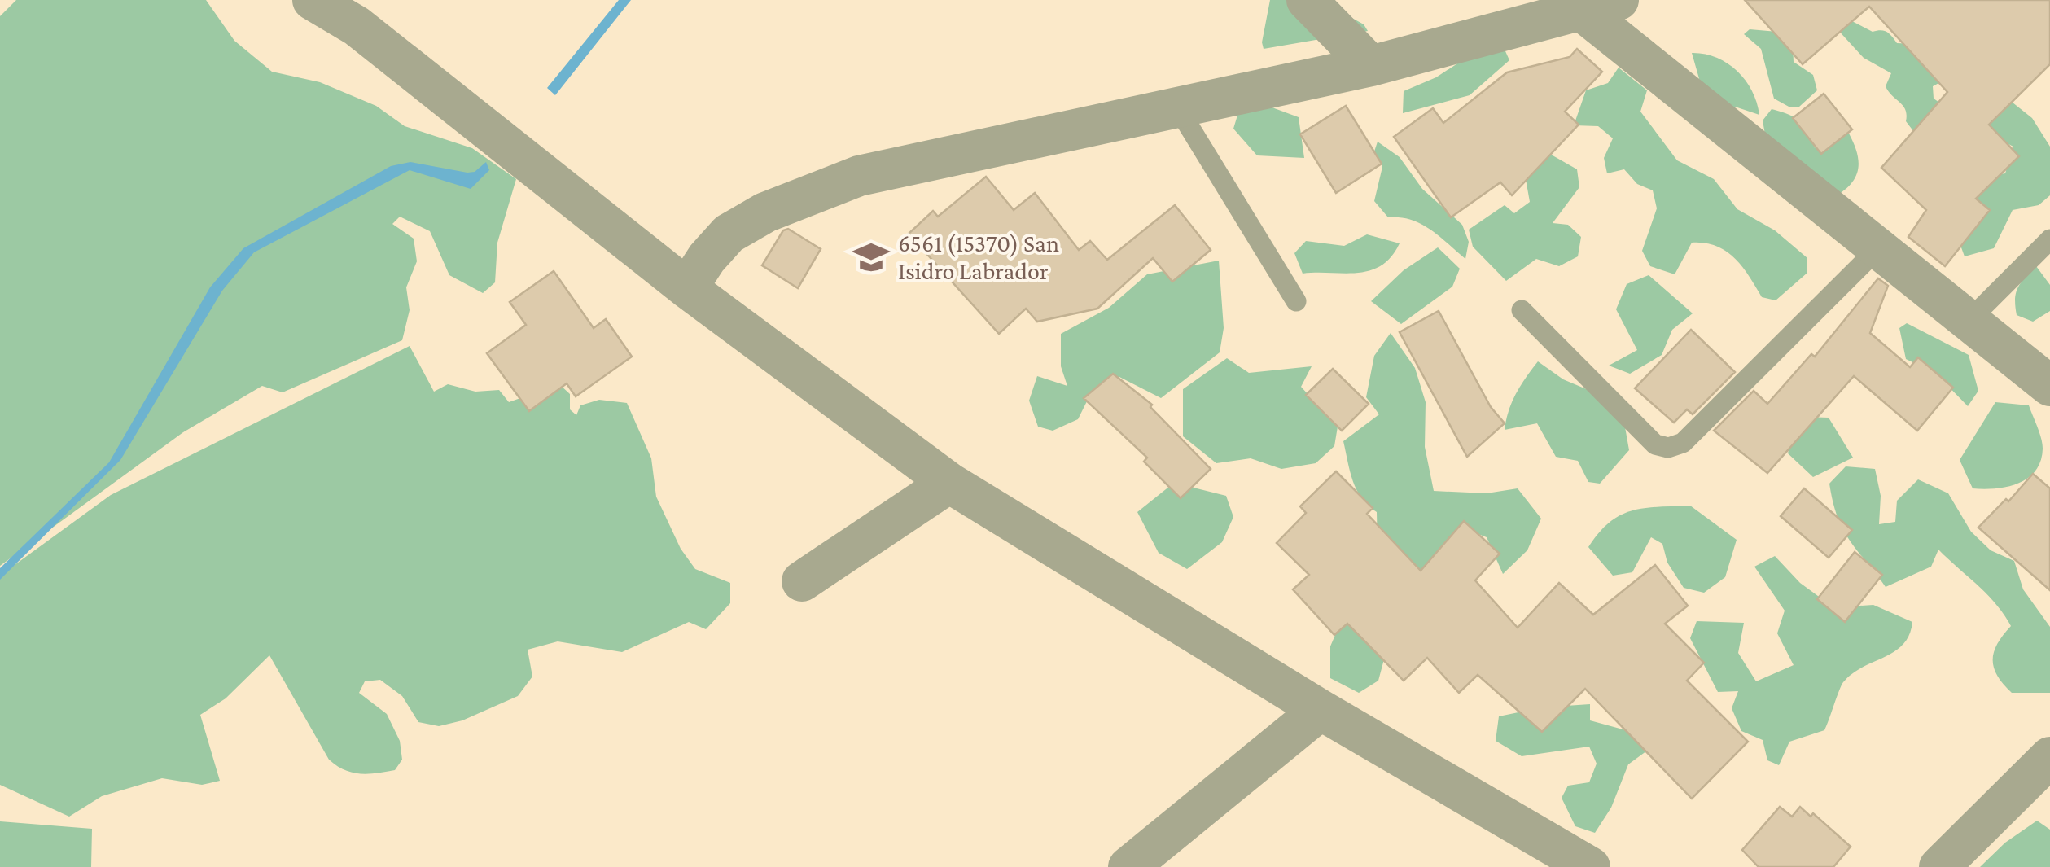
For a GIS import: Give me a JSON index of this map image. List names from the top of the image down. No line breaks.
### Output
{"places":{"school or university":["6561 (15370) San Isidro Labrador"]}}
